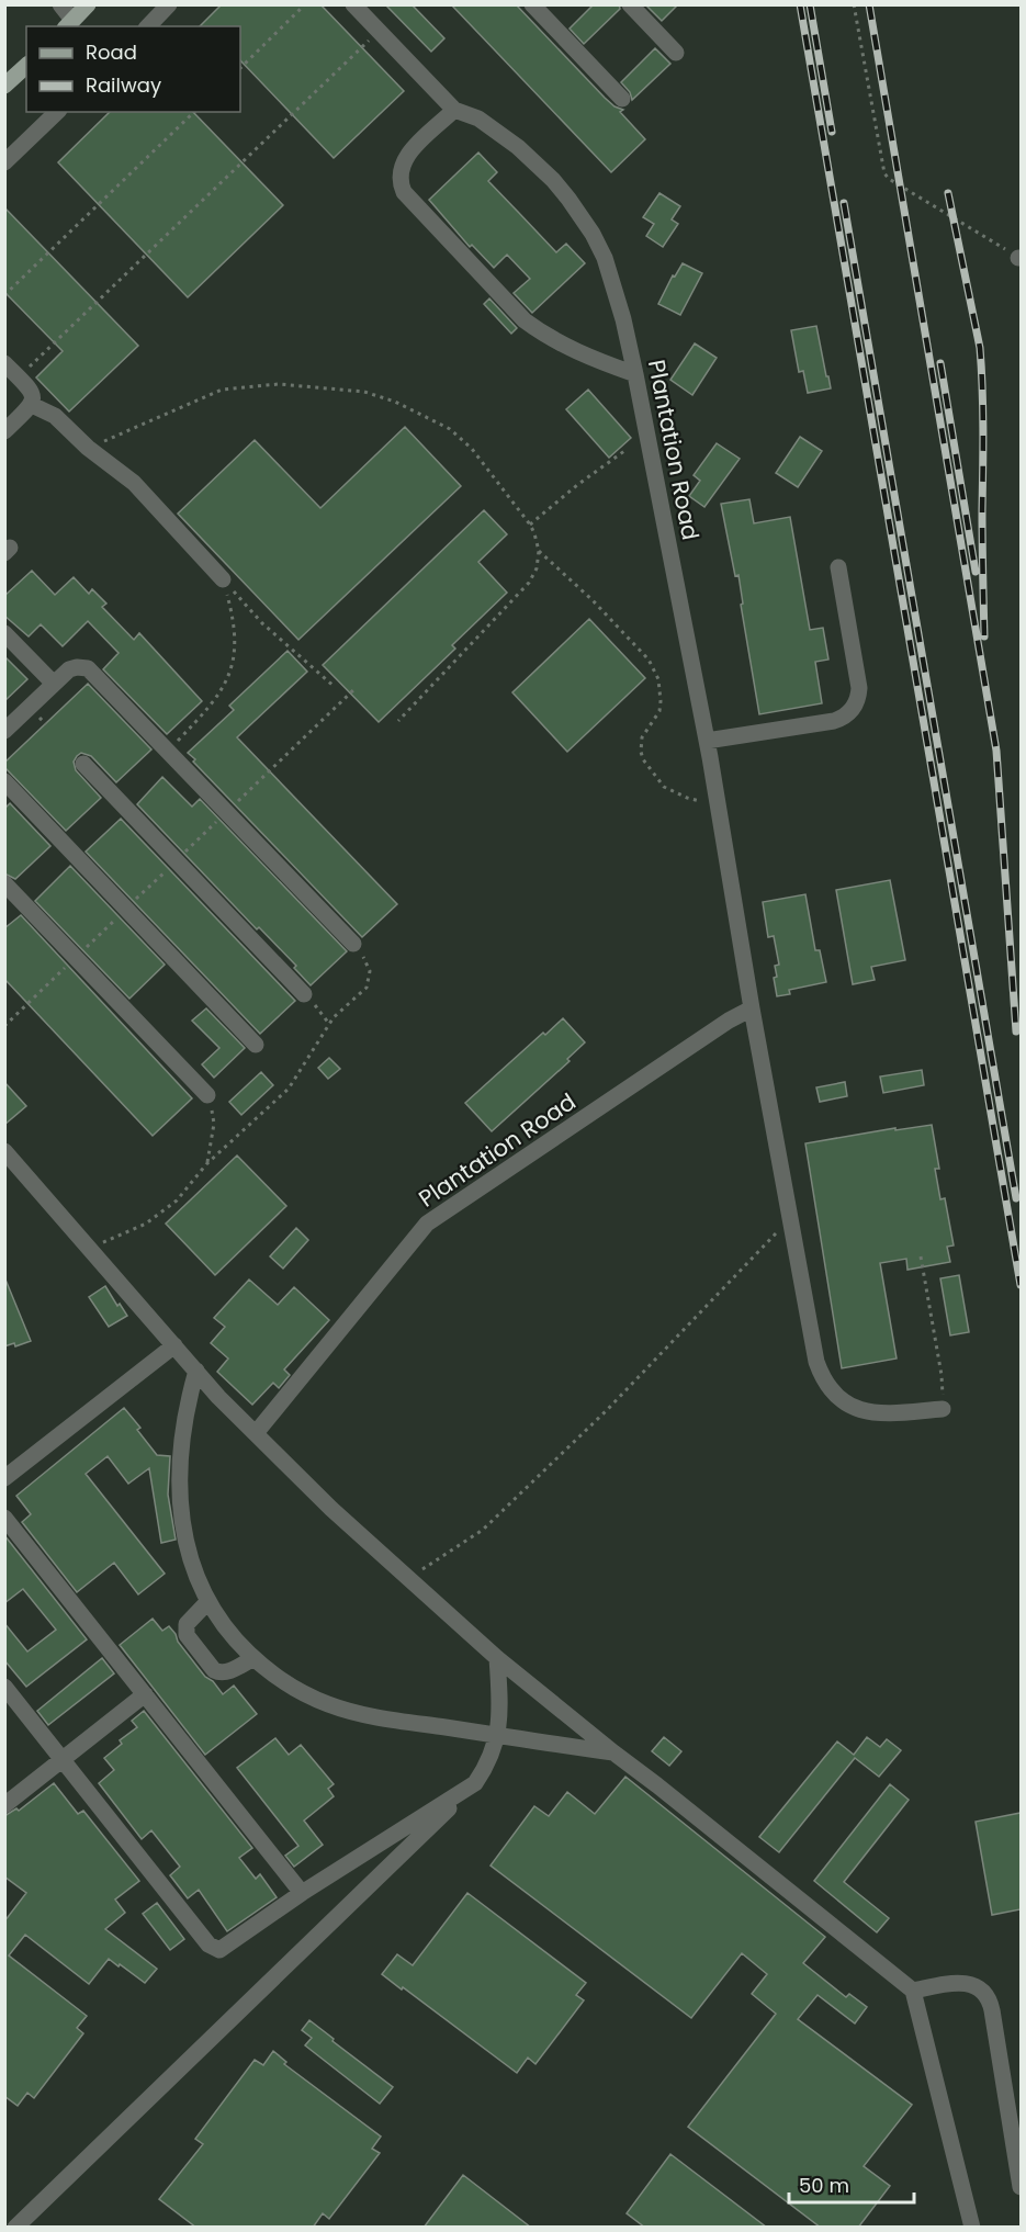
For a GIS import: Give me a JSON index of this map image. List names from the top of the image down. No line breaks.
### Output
{"streets":{"lane":["Plantation Road"]},"legend":["Road","Railway"],"scale_bar":"50 m"}
